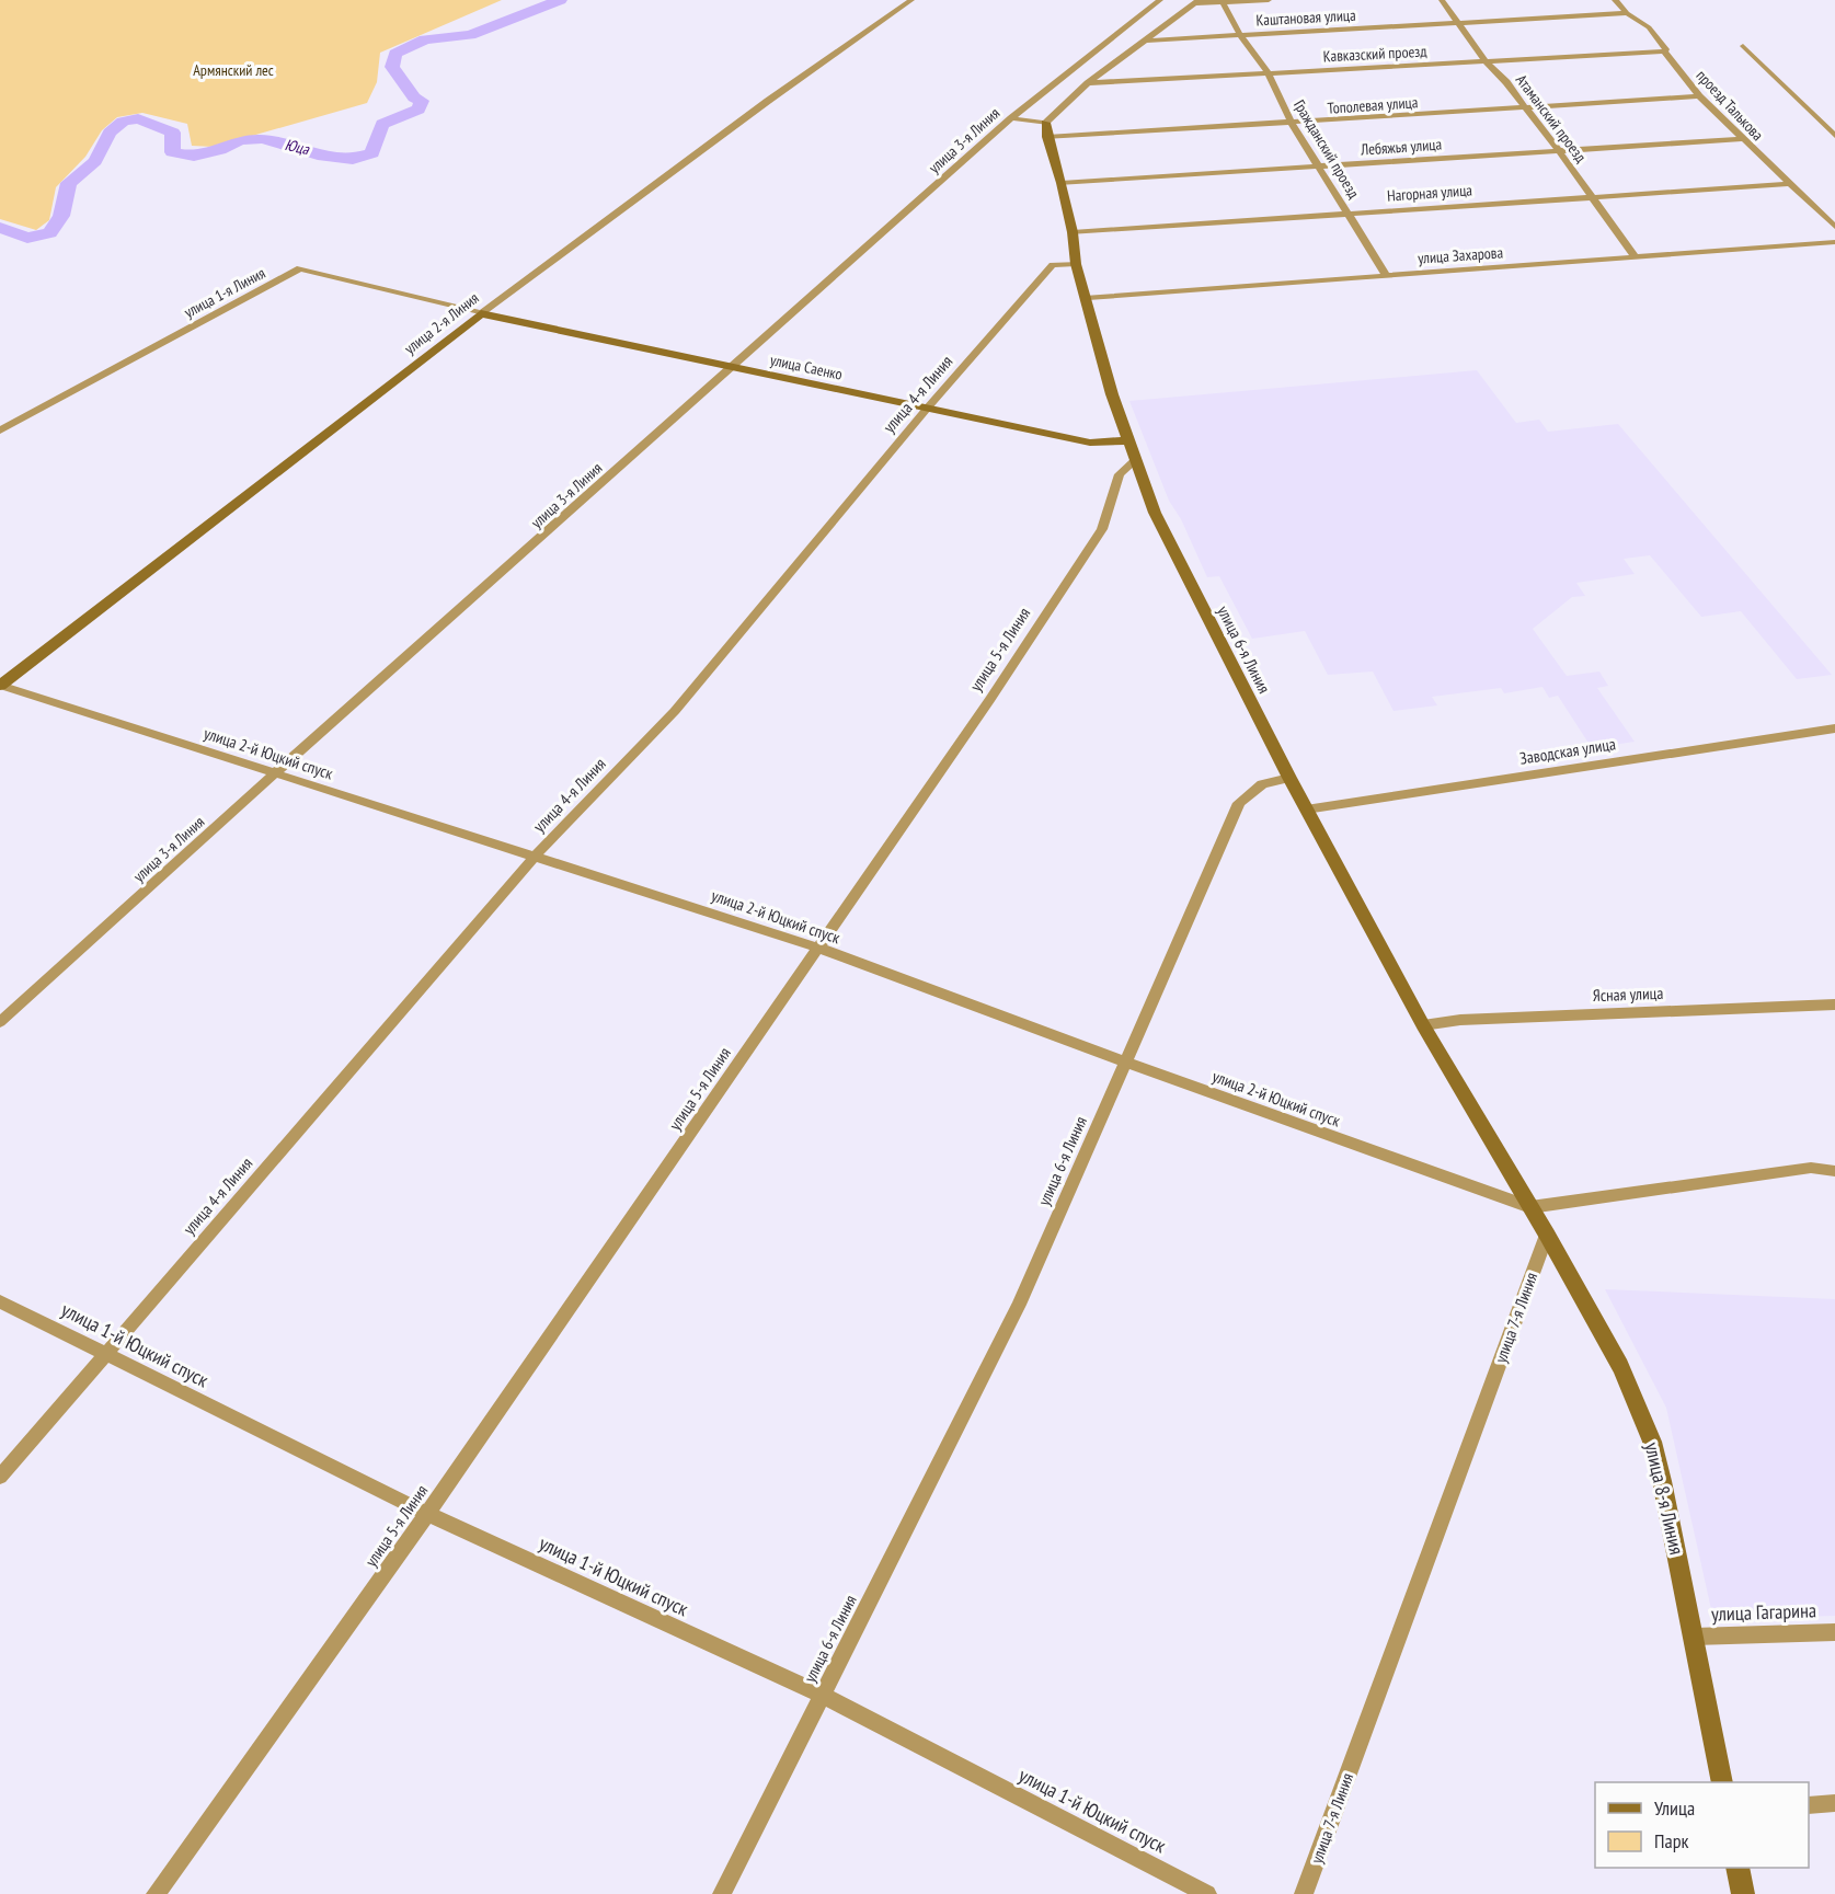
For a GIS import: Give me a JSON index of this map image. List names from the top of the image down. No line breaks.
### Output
{"streets":{"street":["Каштановая улица","Кавказский проезд","Тополевая улица","проезд Талькова","Атаманский проезд","улица 3-я Линия","Лебяжья улица","Гражданский проезд","Нагорная улица","улица Захарова","улица 1-я Линия","улица 2-я Линия","улица Саенко","улица 4-я Линия","улица 5-я Линия","улица 6-я Линия","Заводская улица","улица 2-й Юцкий спуск","Ясная улица","улица 7-я Линия","улица 1-й Юцкий спуск","улица 8-я Линия","улица Гагарина"]},"crossings":[["Каштановая улица","проезд Талькова"],["Каштановая улица","Атаманский проезд"],["Каштановая улица","Гражданский проезд"],["Кавказский проезд","проезд Талькова"],["Кавказский проезд","Атаманский проезд"],["Кавказский проезд","Гражданский проезд"],["Тополевая улица","проезд Талькова"],["Тополевая улица","Атаманский проезд"],["Тополевая улица","Гражданский проезд"],["проезд Талькова","Лебяжья улица"],["проезд Талькова","Нагорная улица"],["Атаманский проезд","Лебяжья улица"],["Атаманский проезд","Нагорная улица"],["Атаманский проезд","улица Захарова"],["улица 3-я Линия","улица Саенко"],["улица 3-я Линия","улица 2-й Юцкий спуск"],["Лебяжья улица","Гражданский проезд"],["Гражданский проезд","Нагорная улица"],["Гражданский проезд","улица Захарова"],["улица 1-я Линия","улица 2-я Линия"],["улица 1-я Линия","улица Саенко"],["улица 2-я Линия","улица Саенко"],["улица 2-я Линия","улица 2-й Юцкий спуск"],["улица Саенко","улица 4-я Линия"],["улица 4-я Линия","улица 2-й Юцкий спуск"],["улица 4-я Линия","улица 1-й Юцкий спуск"],["улица 5-я Линия","улица 6-я Линия"],["улица 5-я Линия","улица 2-й Юцкий спуск"],["улица 5-я Линия","улица 1-й Юцкий спуск"],["улица 6-я Линия","улица 2-й Юцкий спуск"],["улица 6-я Линия","улица 1-й Юцкий спуск"],["улица 7-я Линия","улица 8-я Линия"],["улица 8-я Линия","улица Гагарина"]],"water":["Юца"],"parks":["Армянский лес"],"legend":["Улица","Парк"]}
